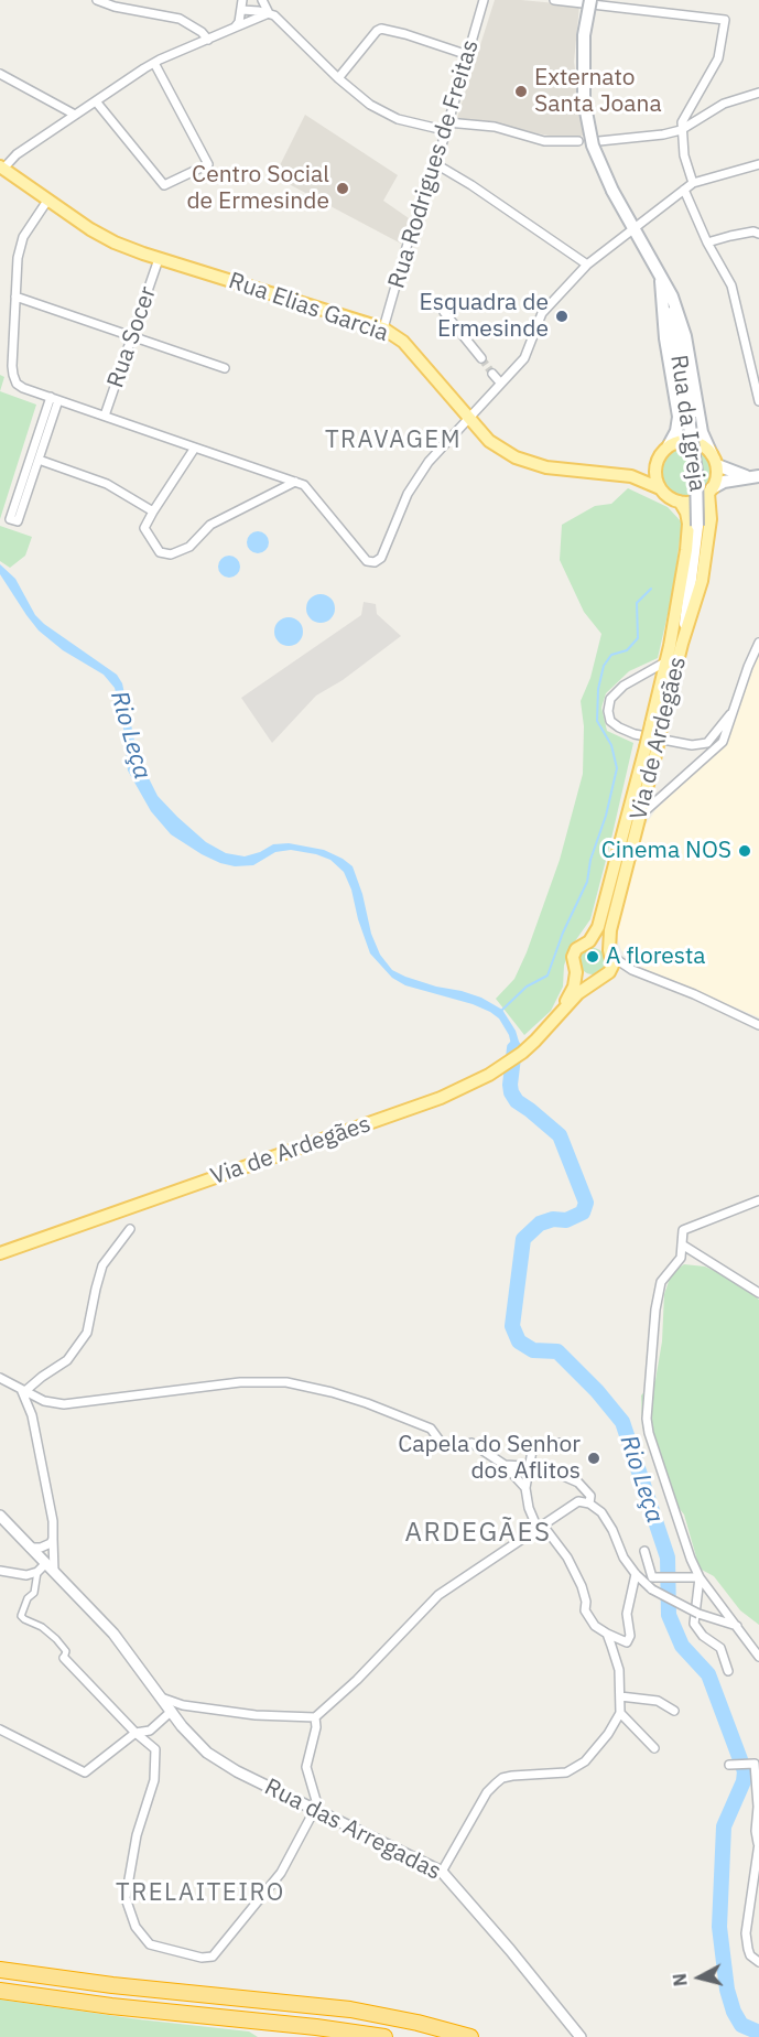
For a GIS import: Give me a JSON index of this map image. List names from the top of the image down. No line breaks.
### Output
{"streets":{"main road":["Rua Elias Garcia","Rua da Igreja","Via de Ardegães"],"street":["Rua Rodrigues de Freitas","Rua Socer","Rua das Arregadas"]},"crossings":[["Rua Rodrigues de Freitas","Rua Elias Garcia"],["Rua Elias Garcia","Rua Socer"],["Rua Elias Garcia","Rua da Igreja"],["Rua Elias Garcia","Via de Ardegães"],["Rua da Igreja","Via de Ardegães"]],"districts":["TRAVAGEM","ARDEGÃES","TRELAITEIRO"],"water":["Rio Leça"],"places":["Externato Santa Joana","Centro Social de Ermesinde","Esquadra de Ermesinde","Cinema NOS","A floresta","Capela do Senhor dos Aflitos"],"north":"left"}
